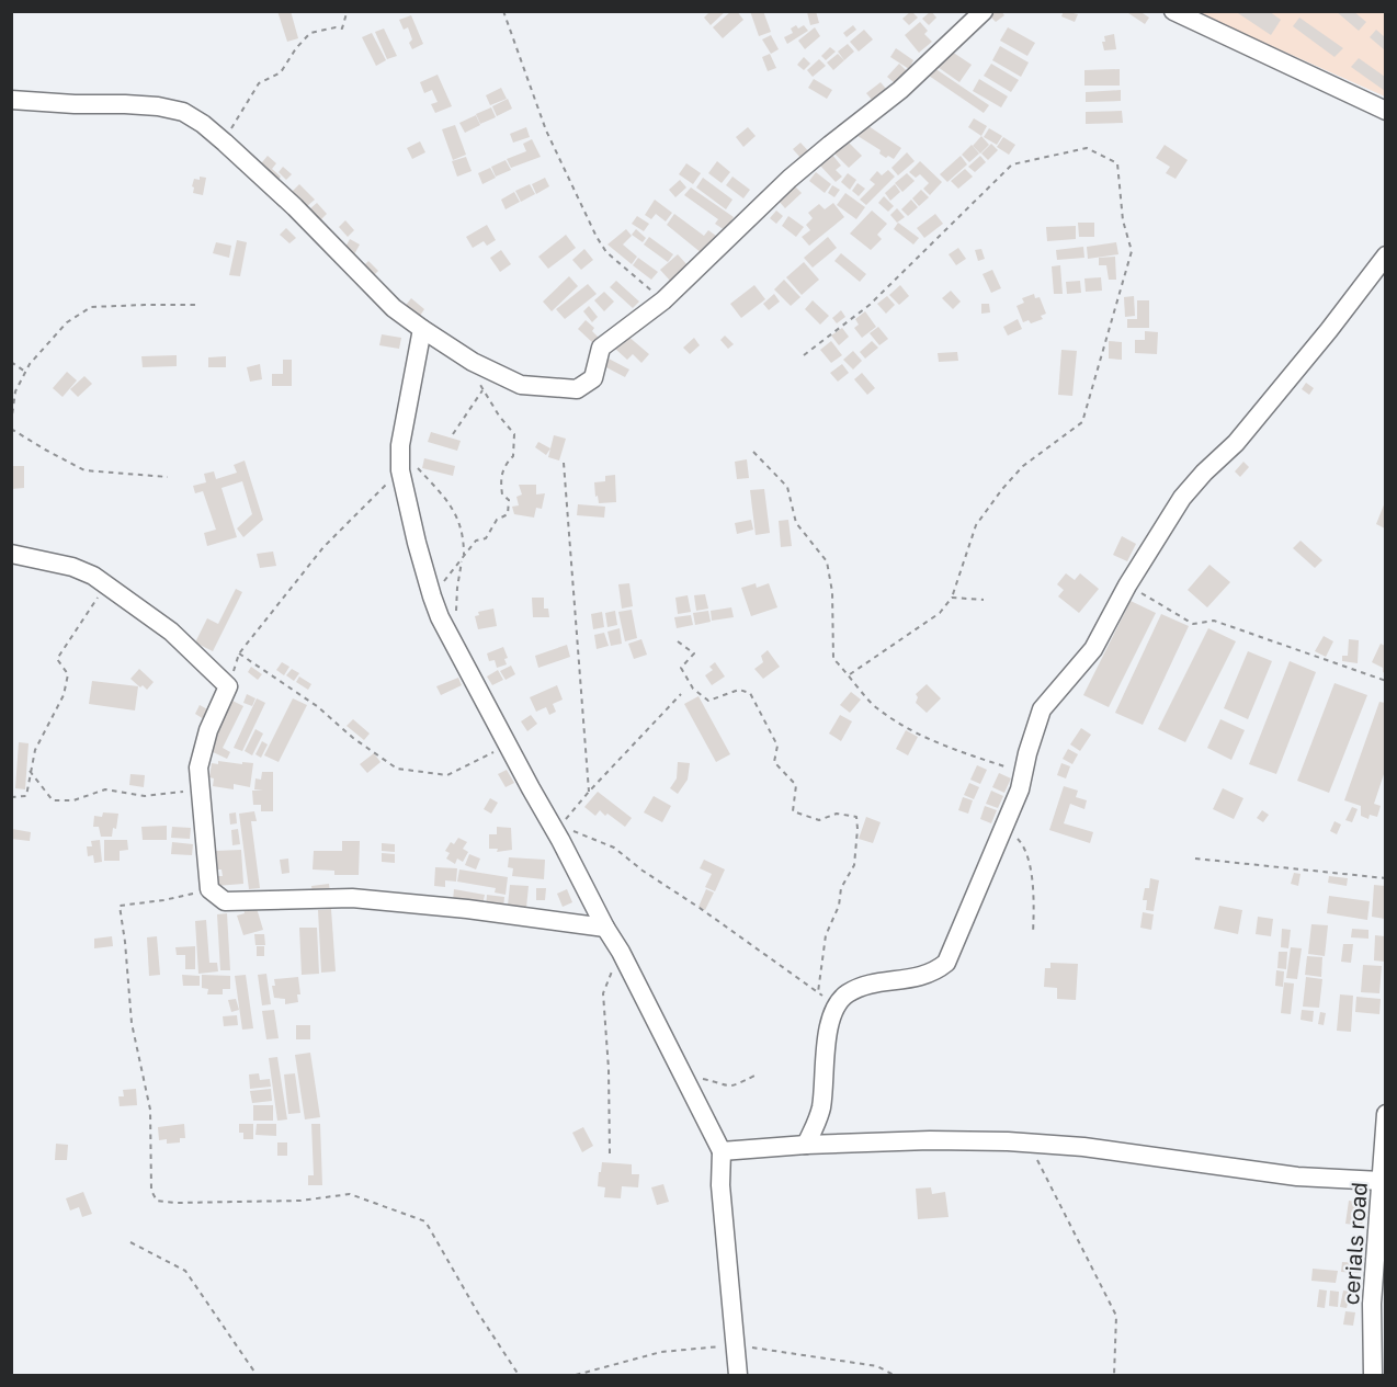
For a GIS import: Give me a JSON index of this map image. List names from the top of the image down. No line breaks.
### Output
{"streets":{"street":["cerials road"]}}
